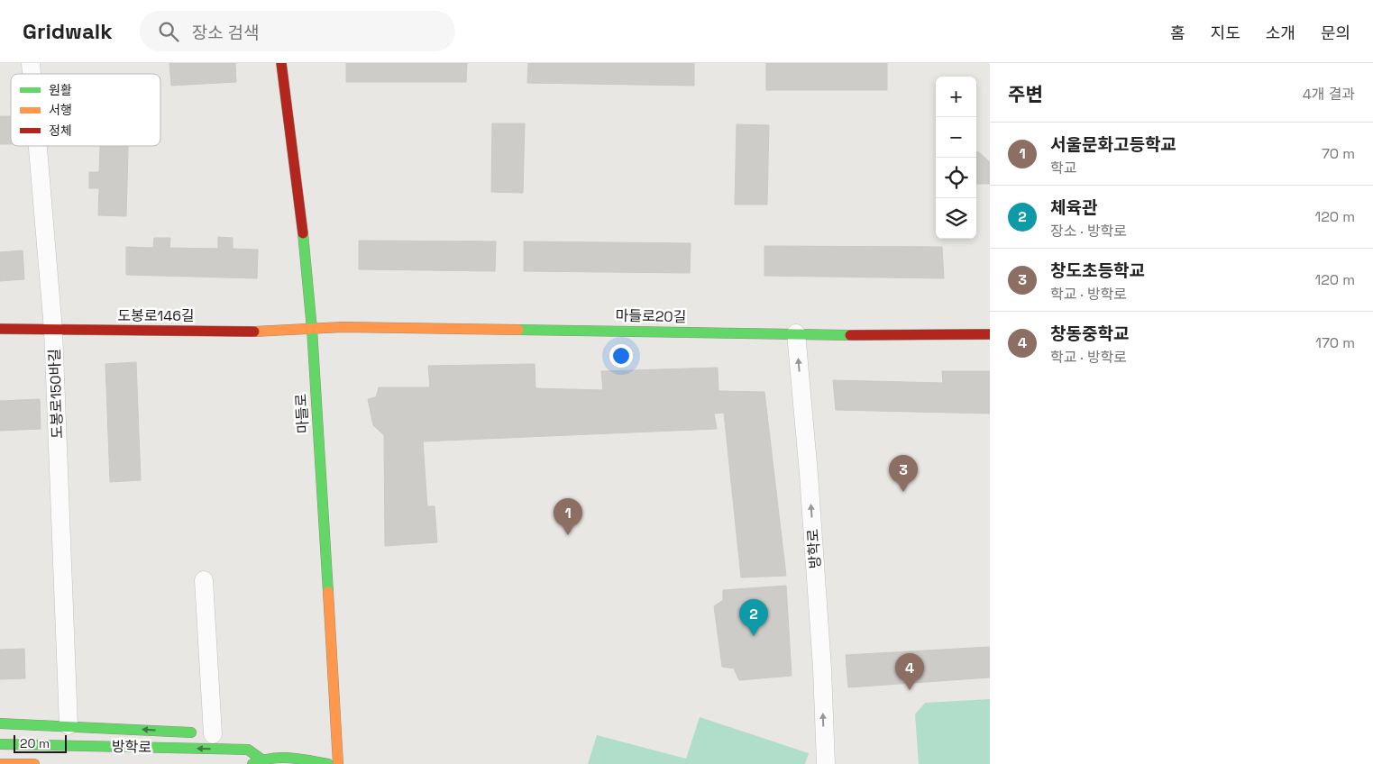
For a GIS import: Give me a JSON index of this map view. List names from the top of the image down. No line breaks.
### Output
{"streets":{"street":["도봉로146길","마들로20길","도봉로150바길","마들로","방학로"]},"crossings":[["도봉로146길","마들로20길"],["도봉로146길","도봉로150바길"],["도봉로146길","마들로"],["마들로20길","마들로"],["마들로20길","방학로"]],"legend":["원활","서행","정체"],"scale_bar":"20 m","page":{"header":"Gridwalk","search":"장소 검색","nav":["홈","지도","소개","문의"],"heading":["주변","4개 결과"],"map_buttons":["+","−"],"list":[{"mark":"1","name":"서울문화고등학교","note":"학교","value":"70 m"},{"mark":"2","name":"체육관","note":"장소 · 방학로","value":"120 m"},{"mark":"3","name":"창도초등학교","note":"학교 · 방학로","value":"120 m"},{"mark":"4","name":"창동중학교","note":"학교 · 방학로","value":"170 m"}],"pins":["3","1","2","4"],"scale":"20 m"}}
